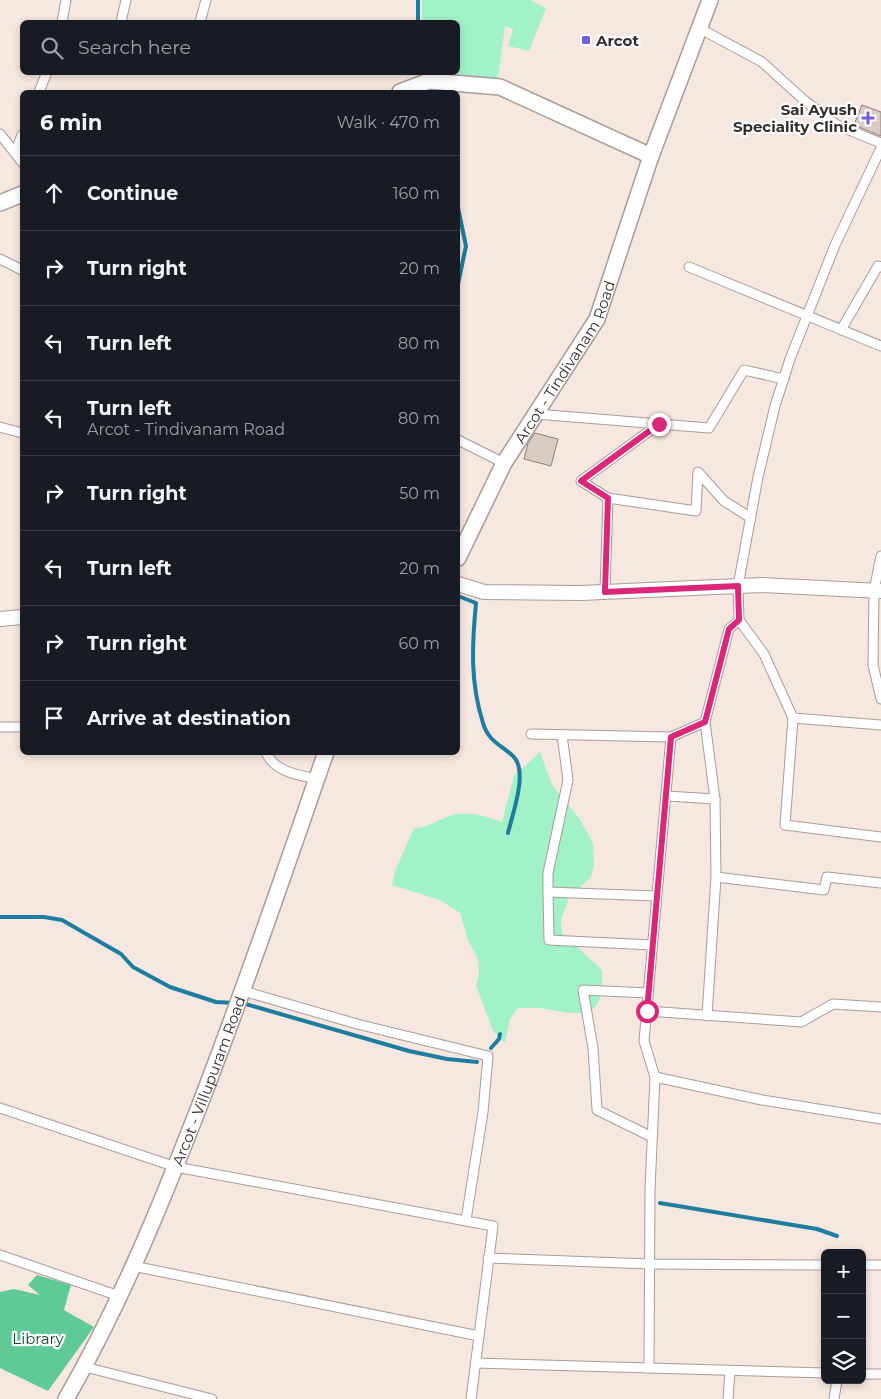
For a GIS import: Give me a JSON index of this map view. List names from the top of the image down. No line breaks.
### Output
{"streets":{"main road":["Arcot - Tindivanam Road","Arcot - Villupuram Road"]},"parks":["Library"],"places":{"transit":["Arcot"],"health":["Sai Ayush Speciality Clinic"]},"page":{"search":"Search here","heading":["6 min","Walk · 470 m"],"list":[["Continue","160 m"],["Turn right","20 m"],["Turn left","80 m"],["Turn left","Arcot - Tindivanam Road","80 m"],["Turn right","50 m"],["Turn left","20 m"],["Turn right","60 m"],"Arrive at destination"],"map_buttons":["+","−"]}}
